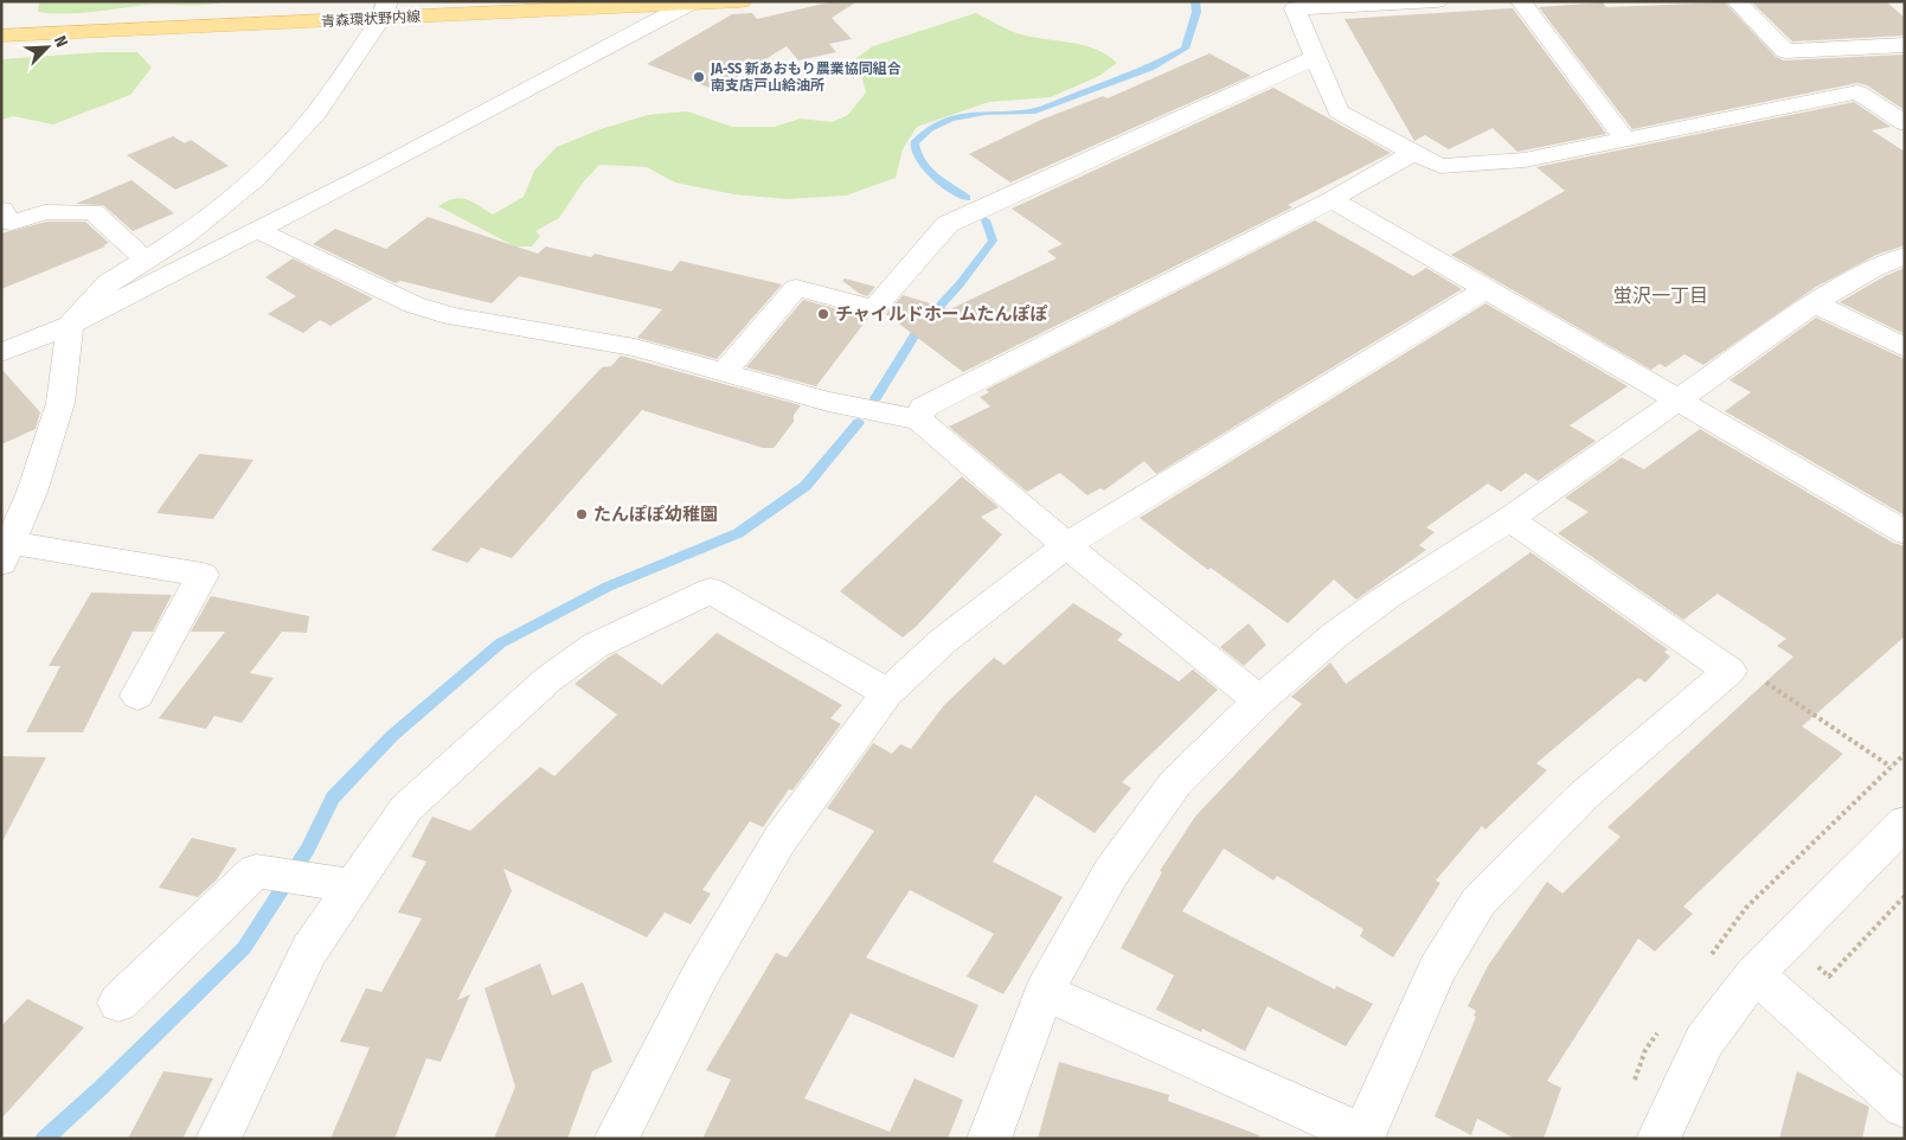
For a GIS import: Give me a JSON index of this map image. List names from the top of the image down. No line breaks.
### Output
{"streets":{"main road":["青森環状野内線"]},"districts":["蛍沢一丁目"],"places":["JA-SS 新あおもり農業協同組合 南支店戸山給油所","チャイルドホームたんぽぽ","たんぽぽ幼稚園"],"north":"top right"}
